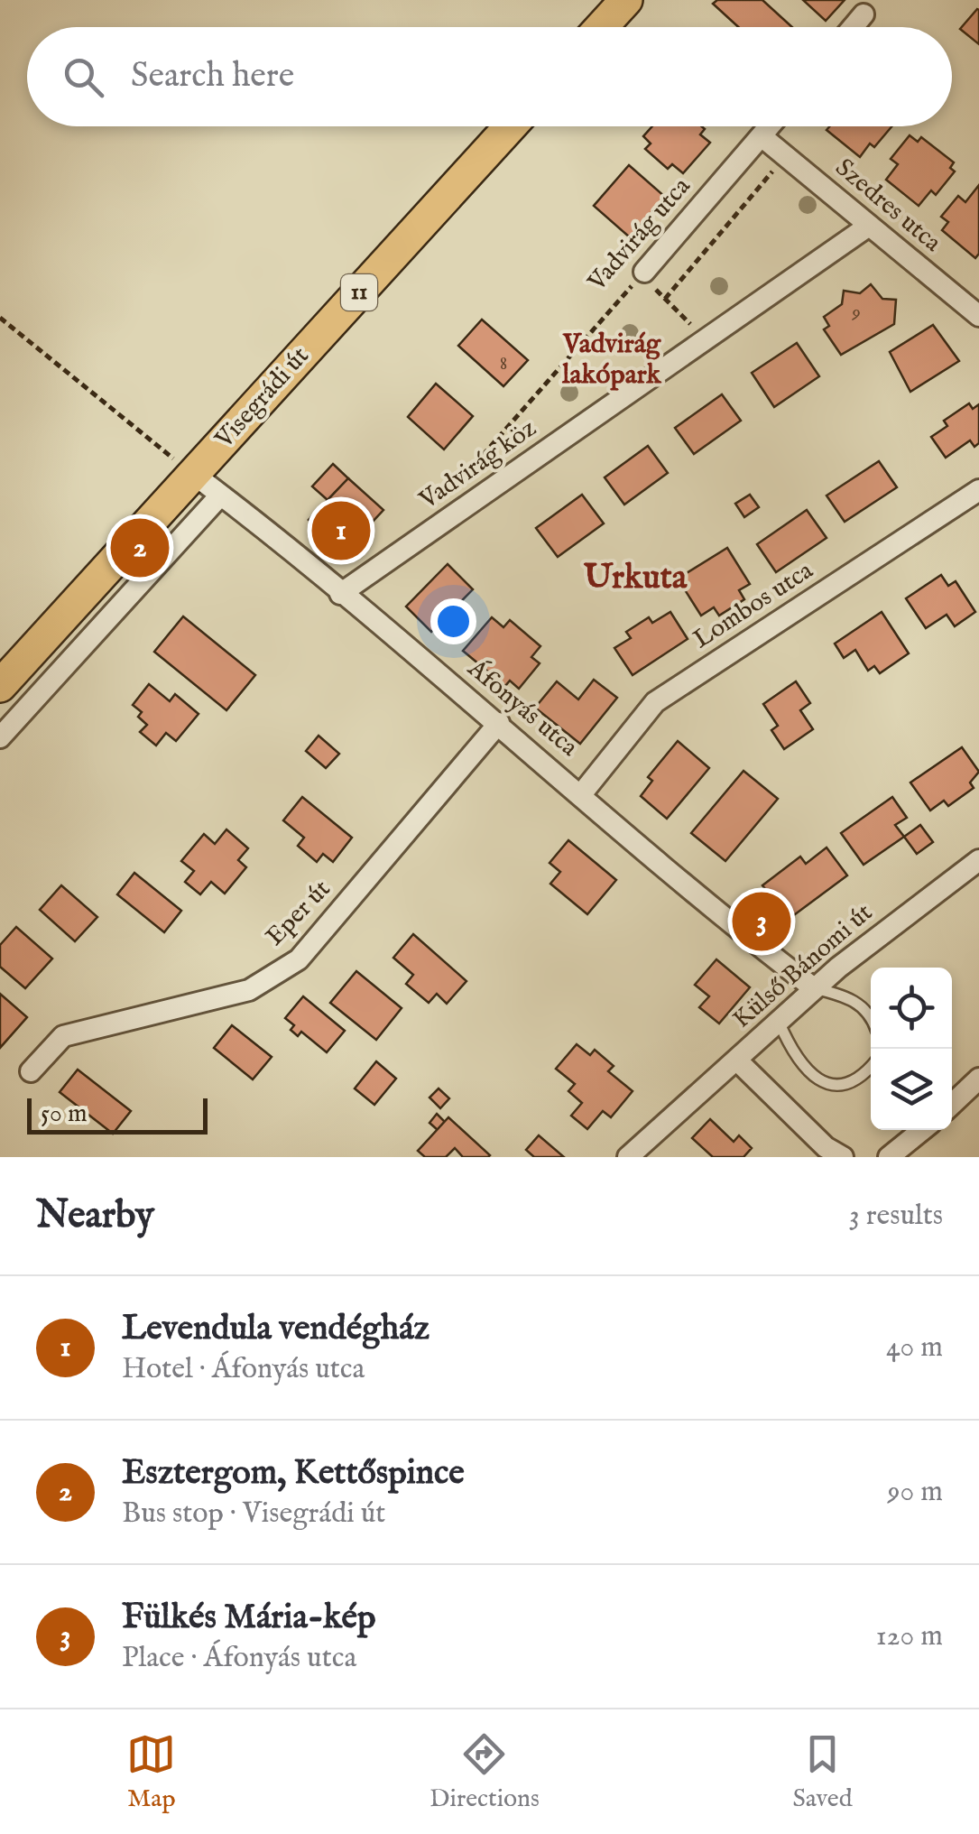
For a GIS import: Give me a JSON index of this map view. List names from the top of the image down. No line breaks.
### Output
{"streets":{"main road":["11","Visegrádi út"],"street":["Szedres utca","Vadvirág utca","Vadvirág köz","Lombos utca","Áfonyás utca","Eper út","Külső Bánomi út"]},"crossings":[["Szedres utca","Vadvirág utca"],["Szedres utca","Vadvirág köz"],["Visegrádi út","Áfonyás utca"],["Vadvirág köz","Áfonyás utca"],["Lombos utca","Áfonyás utca"],["Áfonyás utca","Eper út"],["Áfonyás utca","Külső Bánomi út"]],"districts":["Vadvirág lakópark","Urkuta"],"house_numbers":["9","8"],"scale_bar":"50 m","page":{"search":"Search here","pins":["1","2","3"],"scale":"50 m","heading":["Nearby","3 results"],"list":[{"mark":"1","name":"Levendula vendégház","note":"Hotel · Áfonyás utca","value":"40 m"},{"mark":"2","name":"Esztergom, Kettőspince","note":"Bus stop · Visegrádi út","value":"90 m"},{"mark":"3","name":"Fülkés Mária-kép","note":"Place · Áfonyás utca","value":"120 m"}],"nav":["Map","Directions","Saved"]}}
